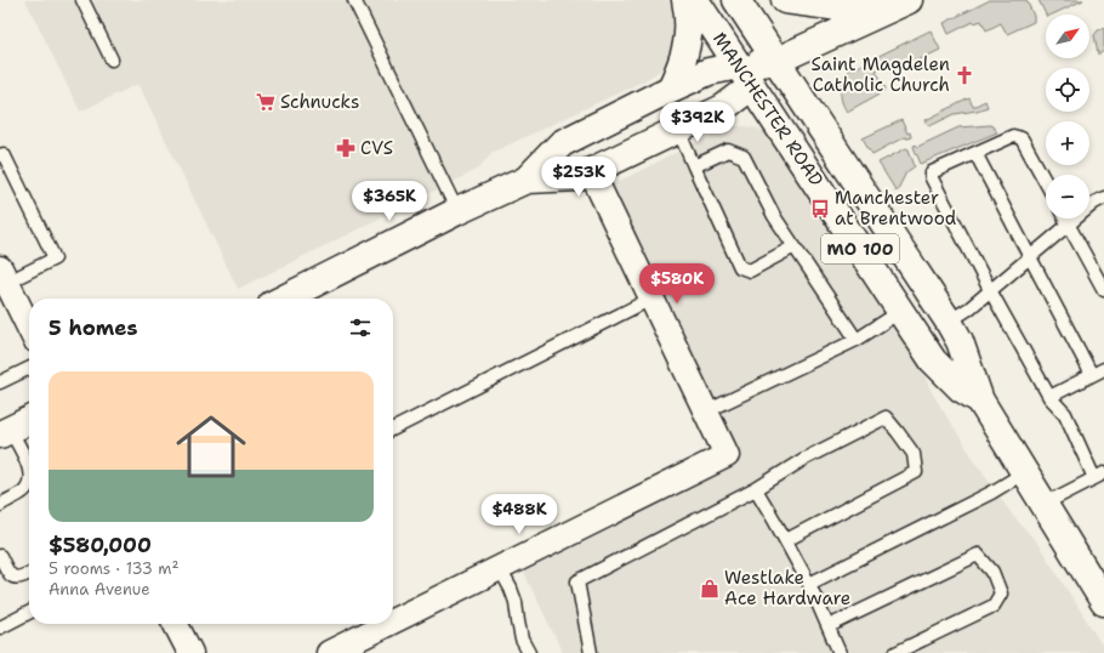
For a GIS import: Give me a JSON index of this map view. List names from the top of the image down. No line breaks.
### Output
{"streets":{"main road":["MANCHESTER ROAD","MO 100"]},"places":{"church":["Saint Magdelen Catholic Church"],"supermarket":["Schnucks"],"pharmacy":["CVS"],"bus stop":["Manchester at Brentwood"],"shop":["Westlake Ace Hardware"]},"north":"top right","page":{"map_buttons":["+","−"],"price":["$392K","$253K","$365K","$580K","$488K"],"heading":"5 homes","list":[{"name":"$580,000","note":"5 rooms · 133 m² · Anna Avenue"}]}}
